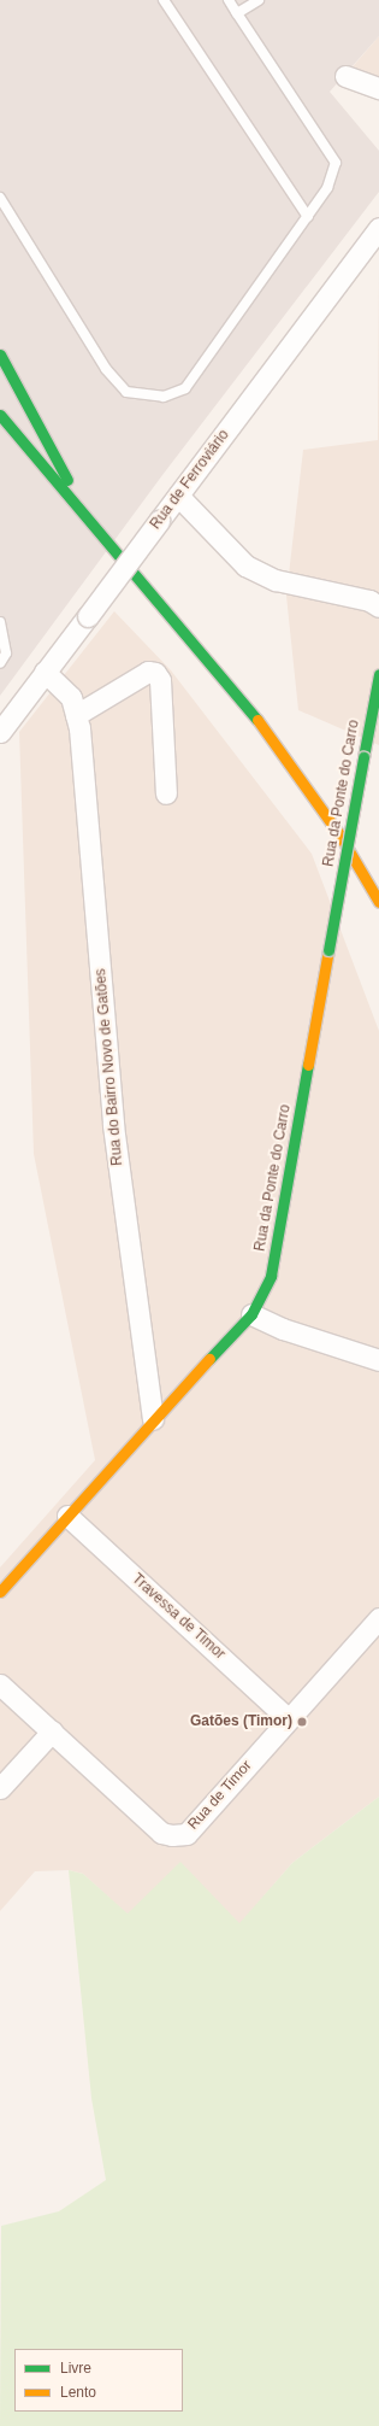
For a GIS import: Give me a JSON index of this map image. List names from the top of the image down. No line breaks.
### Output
{"streets":{"main road":["Rua da Ponte do Carro"],"street":["Rua de Ferroviário","Rua do Bairro Novo de Gatões","Travessa de Timor","Rua de Timor"]},"crossings":[["Rua de Ferroviário","Rua do Bairro Novo de Gatões"],["Rua da Ponte do Carro","Rua do Bairro Novo de Gatões"],["Rua da Ponte do Carro","Travessa de Timor"],["Travessa de Timor","Rua de Timor"]],"places":["Gatões (Timor)"],"legend":["Livre","Lento"]}
